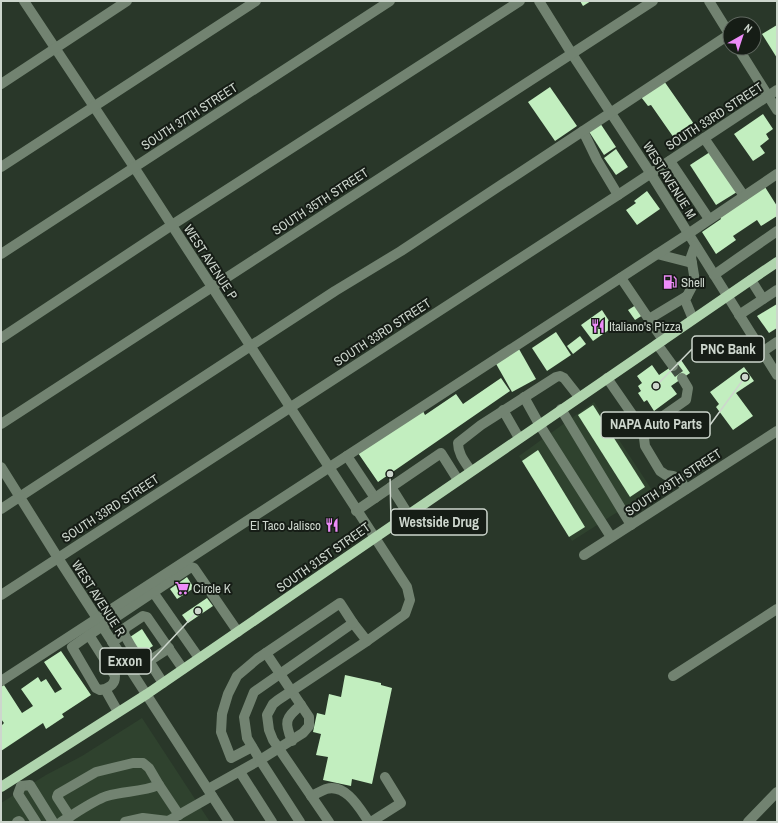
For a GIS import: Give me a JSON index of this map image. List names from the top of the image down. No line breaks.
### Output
{"streets":{"main road":["SOUTH 31ST STREET"],"street":["SOUTH 37TH STREET","SOUTH 33RD STREET","WEST AVENUE M","SOUTH 35TH STREET","WEST AVENUE P","SOUTH 29TH STREET","WEST AVENUE R"]},"crossings":[["SOUTH 37TH STREET","WEST AVENUE P"],["SOUTH 33RD STREET","WEST AVENUE M"],["SOUTH 33RD STREET","WEST AVENUE P"],["SOUTH 33RD STREET","WEST AVENUE R"],["WEST AVENUE M","SOUTH 35TH STREET"],["WEST AVENUE M","SOUTH 31ST STREET"],["SOUTH 35TH STREET","WEST AVENUE P"],["WEST AVENUE P","SOUTH 31ST STREET"],["SOUTH 31ST STREET","WEST AVENUE R"]],"places":{"fuel station":["Shell"],"restaurant":["Italiano's Pizza","El Taco Jalisco"],"other":["NAPA Auto Parts","PNC Bank","Westside Drug","Exxon"],"supermarket":["Circle K"]},"north":"top right"}
